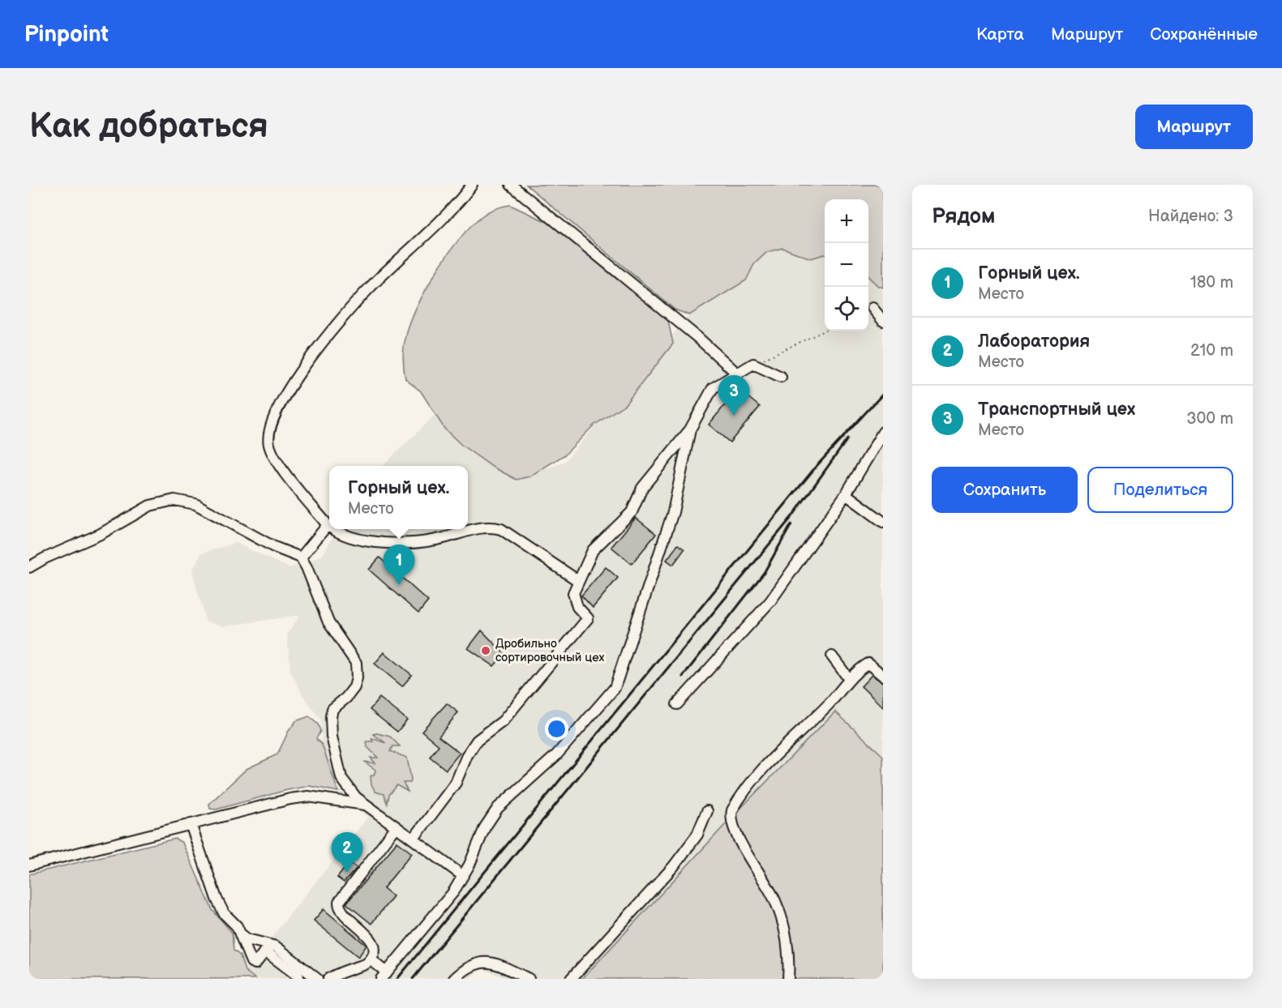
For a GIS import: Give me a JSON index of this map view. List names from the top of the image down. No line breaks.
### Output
{"places":["Дробильно сортировочный цех"],"page":{"header":"Pinpoint","nav":["Карта","Маршрут","Сохранённые"],"buttons":["Маршрут",["Сохранить","Поделиться"]],"title":"Как добраться","heading":["Рядом","Найдено: 3"],"map_buttons":["+","−"],"list":[{"mark":"1","name":"Горный цех.","note":"Место","value":"180 m"},{"mark":"2","name":"Лаборатория","note":"Место","value":"210 m"},{"mark":"3","name":"Транспортный цех","note":"Место","value":"300 m"}],"pins":["3","1","2"],"popup":["Горный цех.","Место"]}}
